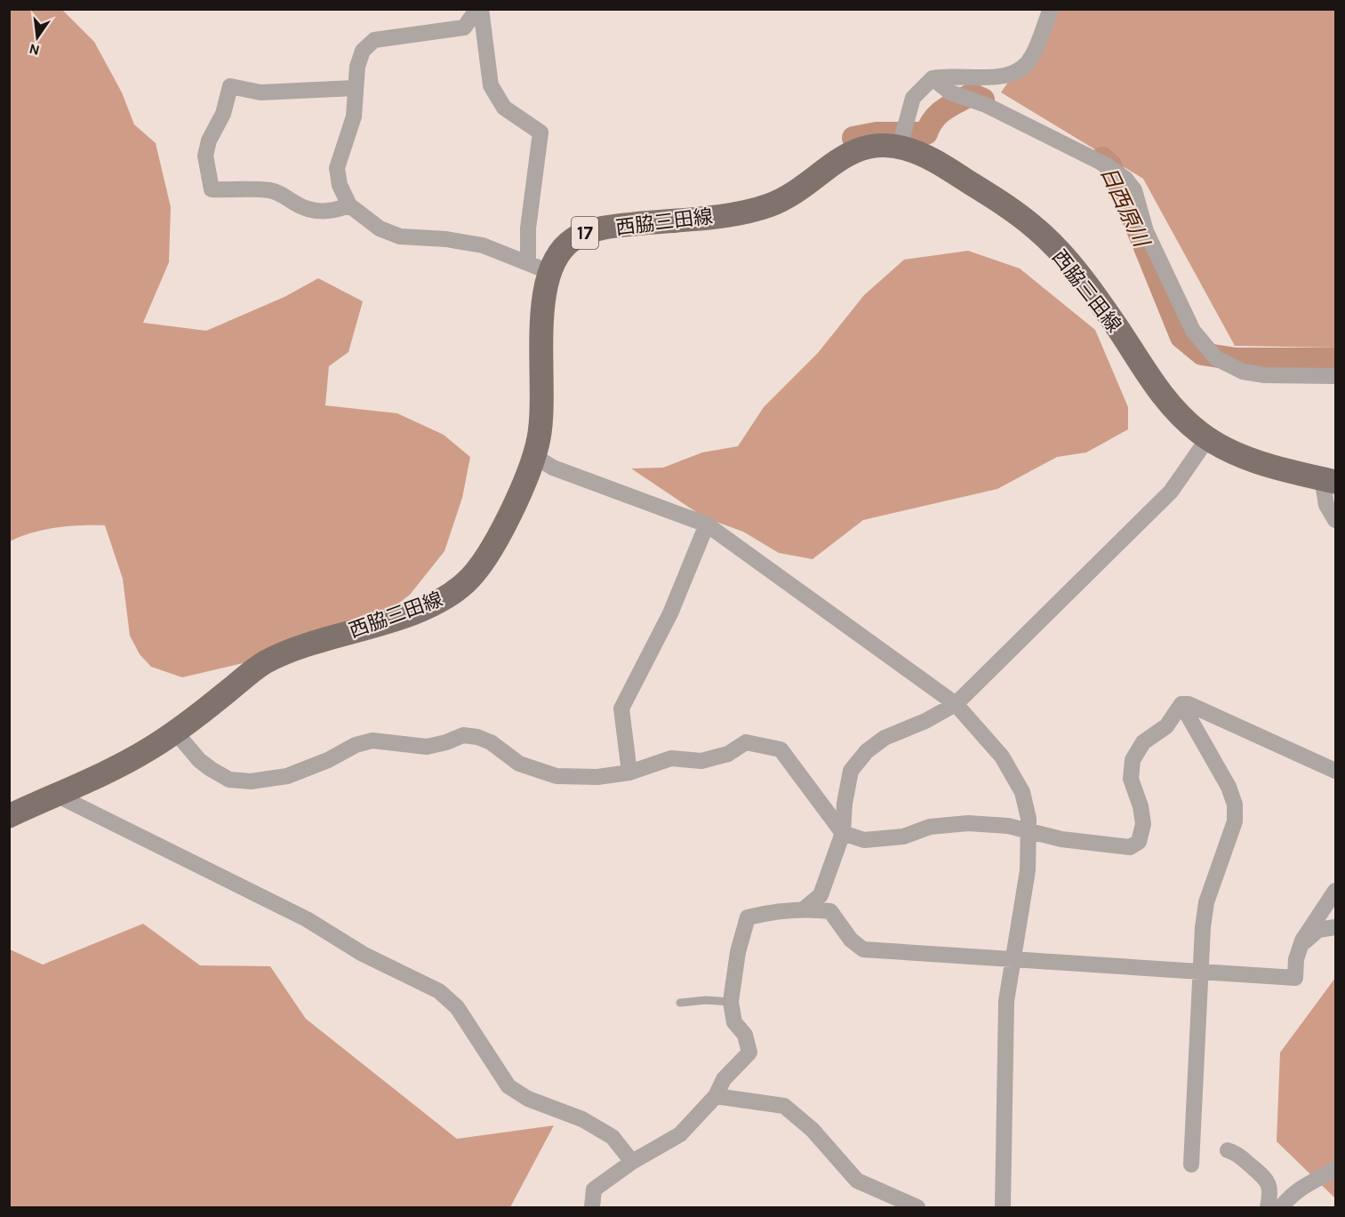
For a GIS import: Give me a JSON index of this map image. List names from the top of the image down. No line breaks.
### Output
{"streets":{"main road":["西脇三田線","17"]},"water":["日西原川"],"north":"bottom"}
